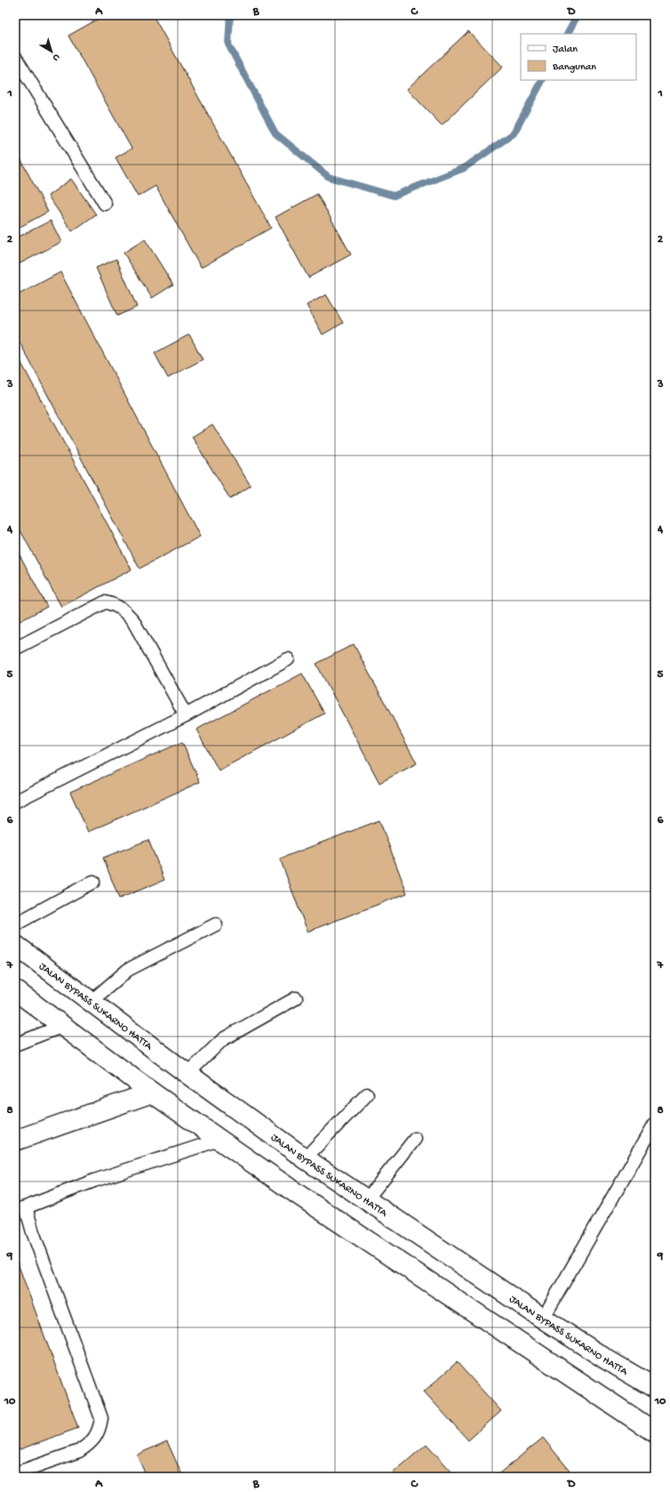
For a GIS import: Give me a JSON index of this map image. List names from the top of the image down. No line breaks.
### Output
{"streets":{"main road":["JALAN BYPASS SUKARNO HATTA"]},"legend":["Jalan","Bangunan"],"north":"bottom right","grid":{"columns":["A","B","C","D"],"rows":["1","2","3","4","5","6","7","8","9","10"]}}
